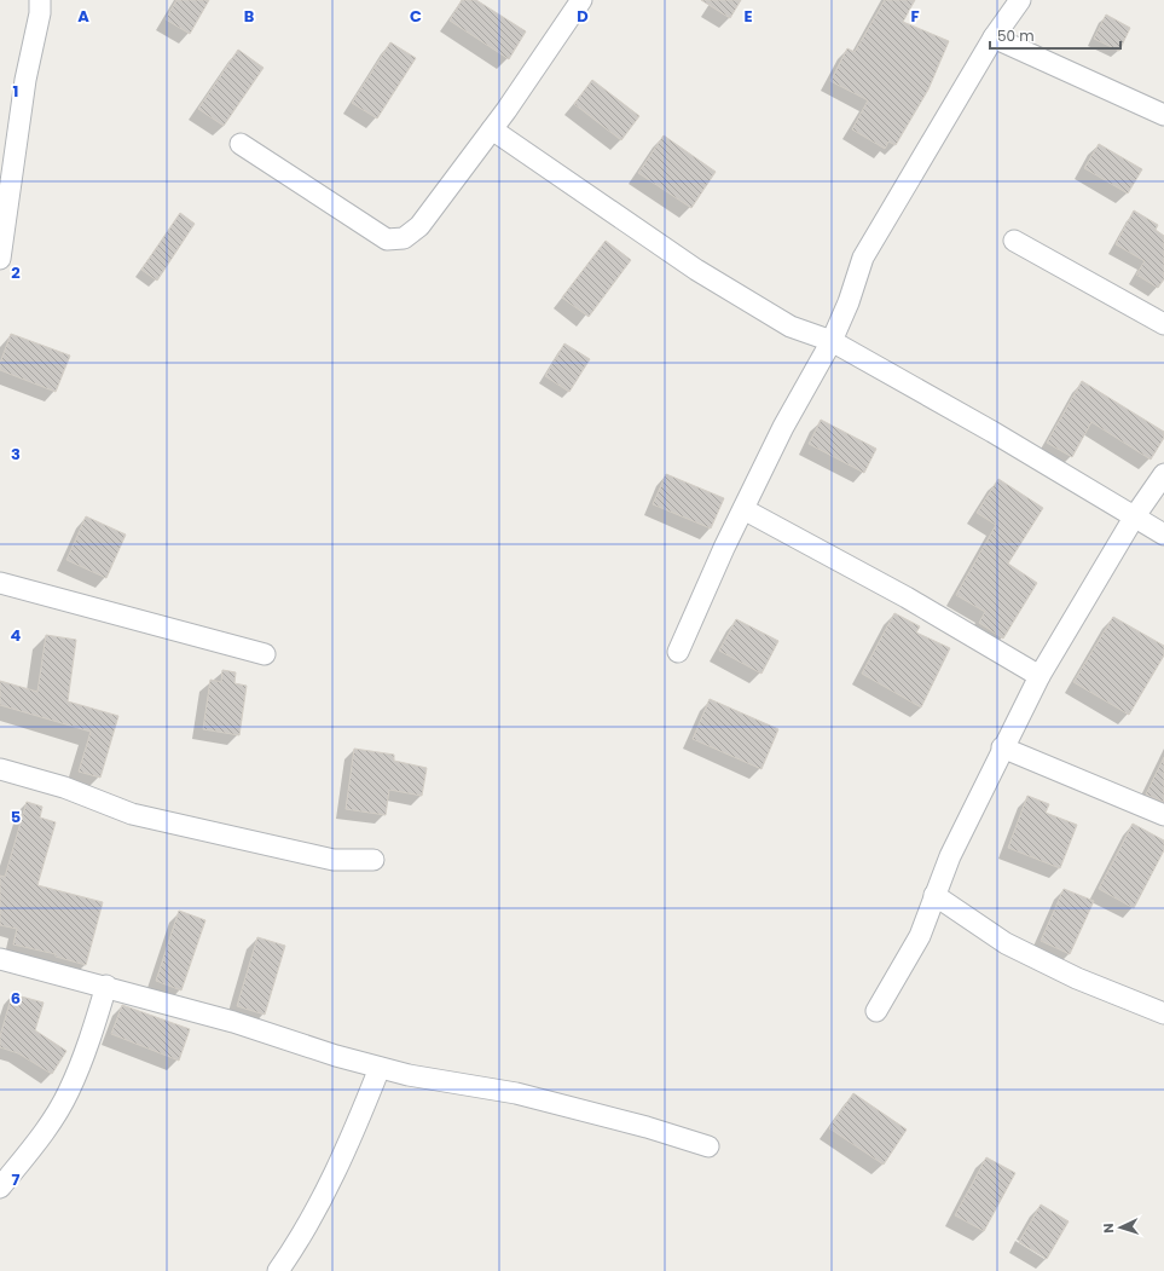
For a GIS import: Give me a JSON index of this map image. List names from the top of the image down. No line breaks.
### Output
{"scale_bar":"50 m","north":"left","grid":{"columns":["A","B","C","D","E","F"],"rows":["1","2","3","4","5","6","7"]}}
